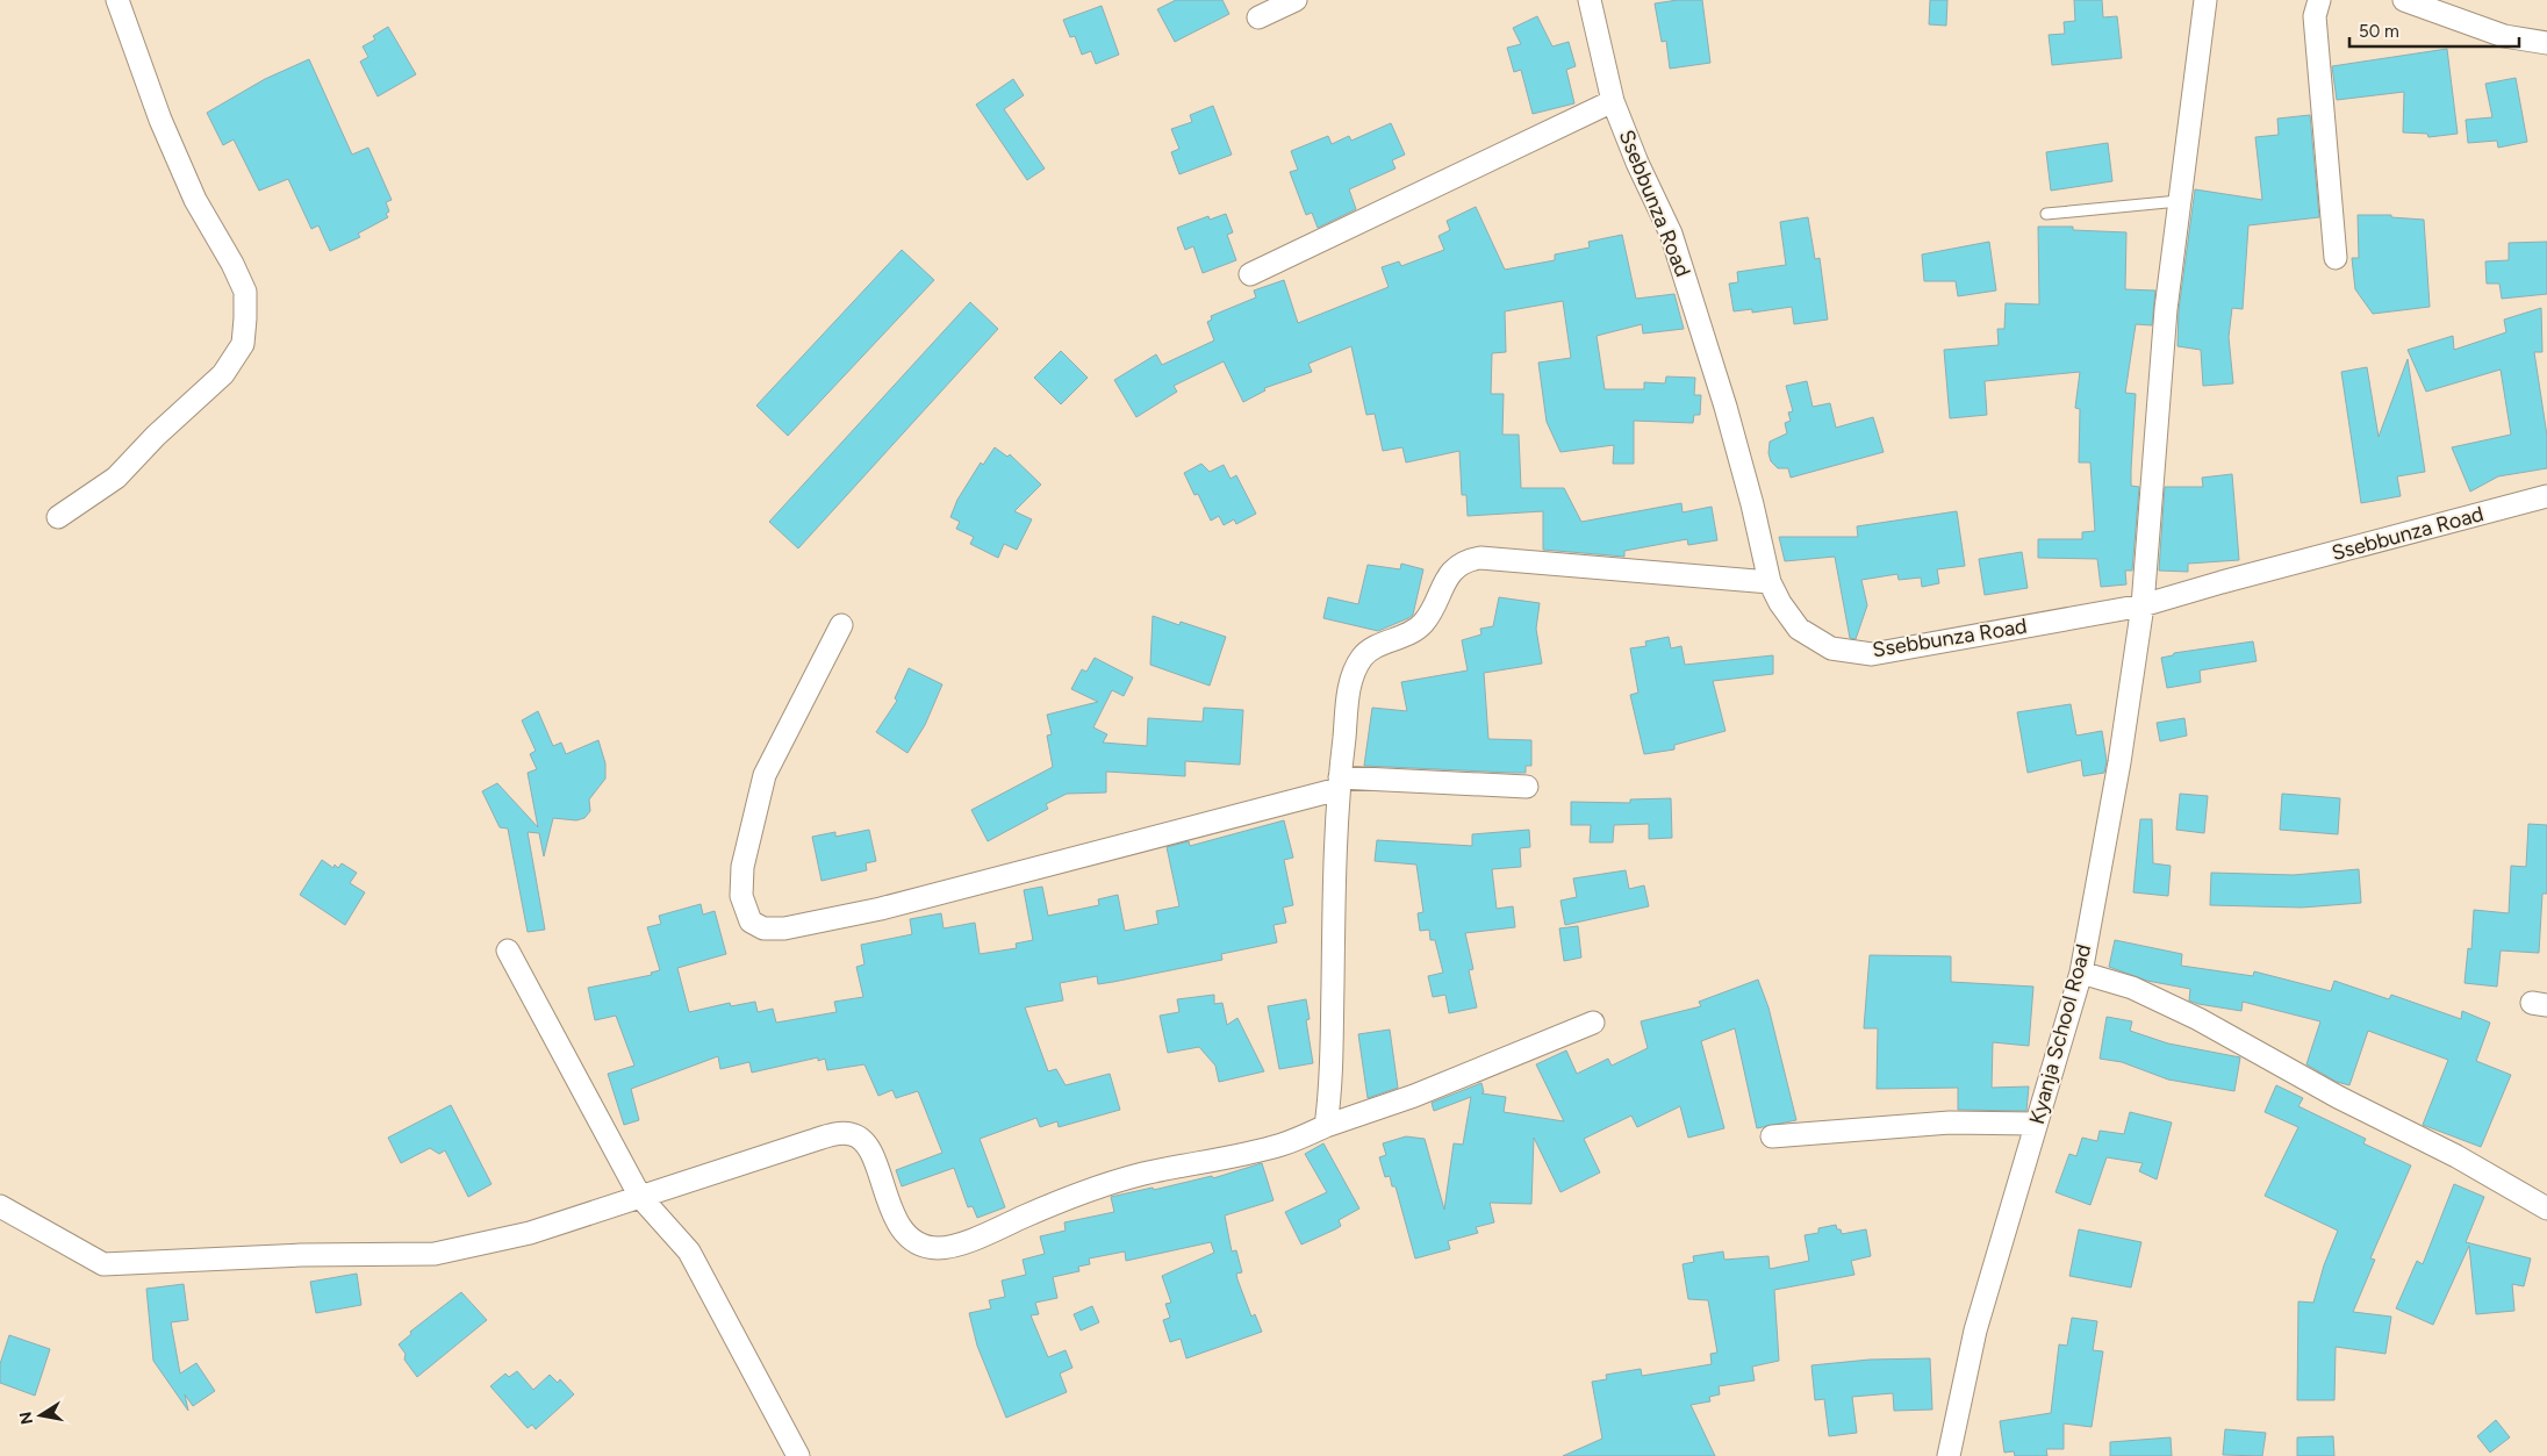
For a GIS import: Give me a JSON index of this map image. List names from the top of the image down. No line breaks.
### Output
{"streets":{"street":["Ssebbunza Road","Kyanja School Road"]},"crossings":[["Ssebbunza Road","Kyanja School Road"]],"scale_bar":"50 m","north":"left"}
